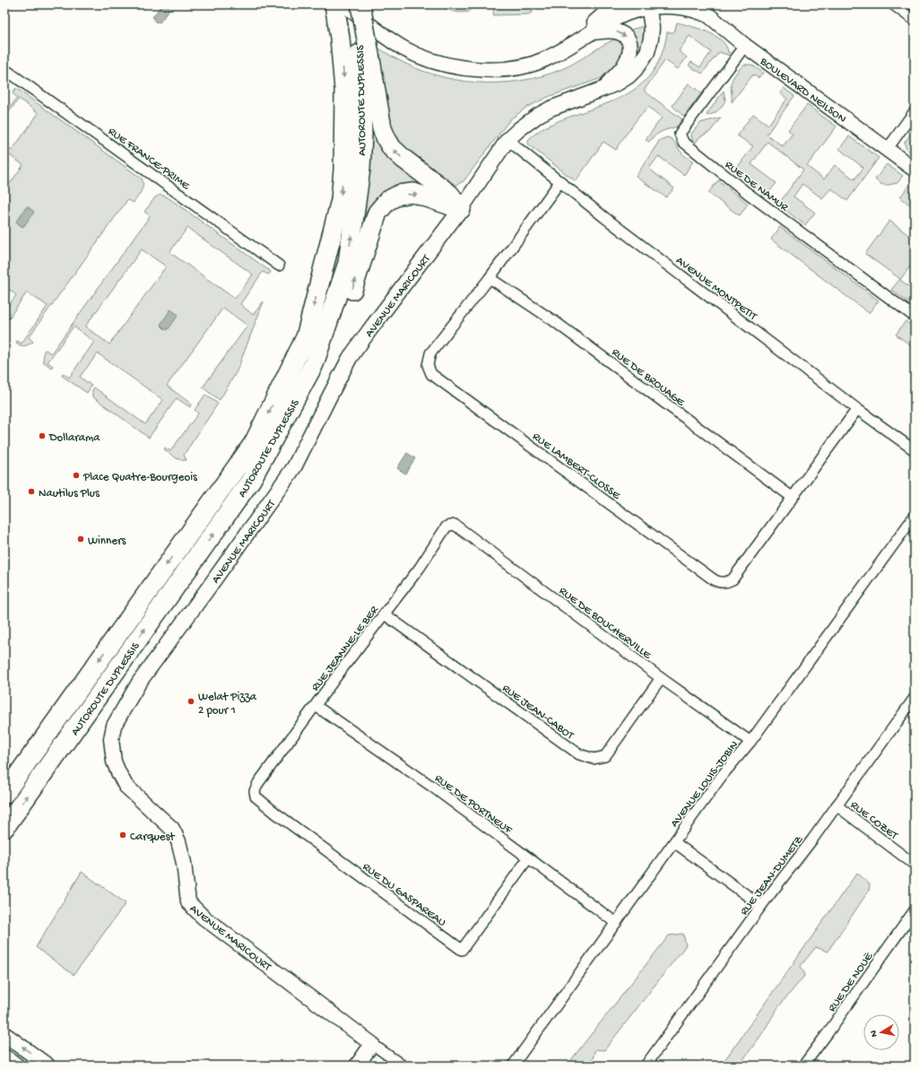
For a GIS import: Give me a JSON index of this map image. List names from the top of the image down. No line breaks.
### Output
{"streets":{"highway":["AUTOROUTE DUPLESSIS"],"street":["BOULEVARD NEILSON","RUE FRANCE-PRIME","RUE DE NAMUR","AVENUE MONTPETIT","AVENUE MARICOURT","RUE DE BROUAGE","RUE LAMBERT-CLOSSE","RUE DE BOUCHERVILLE","RUE JEANNE-LE BER","RUE JEAN-CABOT","AVENUE LOUIS-JOBIN","RUE DE PORTNEUF","RUE COZET","RUE JEAN-DUMETZ","RUE DU GASPAREAU","RUE DE NOUË"]},"crossings":[["BOULEVARD NEILSON","RUE DE NAMUR"],["AVENUE MONTPETIT","AVENUE MARICOURT"],["AVENUE MONTPETIT","RUE LAMBERT-CLOSSE"],["RUE DE BROUAGE","RUE LAMBERT-CLOSSE"],["RUE DE BOUCHERVILLE","RUE JEANNE-LE BER"],["RUE DE BOUCHERVILLE","RUE JEAN-CABOT"],["RUE DE BOUCHERVILLE","AVENUE LOUIS-JOBIN"],["RUE JEANNE-LE BER","RUE JEAN-CABOT"],["RUE JEANNE-LE BER","RUE DE PORTNEUF"],["RUE JEANNE-LE BER","RUE DU GASPAREAU"],["AVENUE LOUIS-JOBIN","RUE DE PORTNEUF"],["RUE DE PORTNEUF","RUE DU GASPAREAU"],["RUE COZET","RUE JEAN-DUMETZ"]],"places":["Dollarama","Place Quatre-Bourgeois","Nautilus Plus","Winners","Welat Pizza 2 pour 1","Carquest"],"north":"left"}
